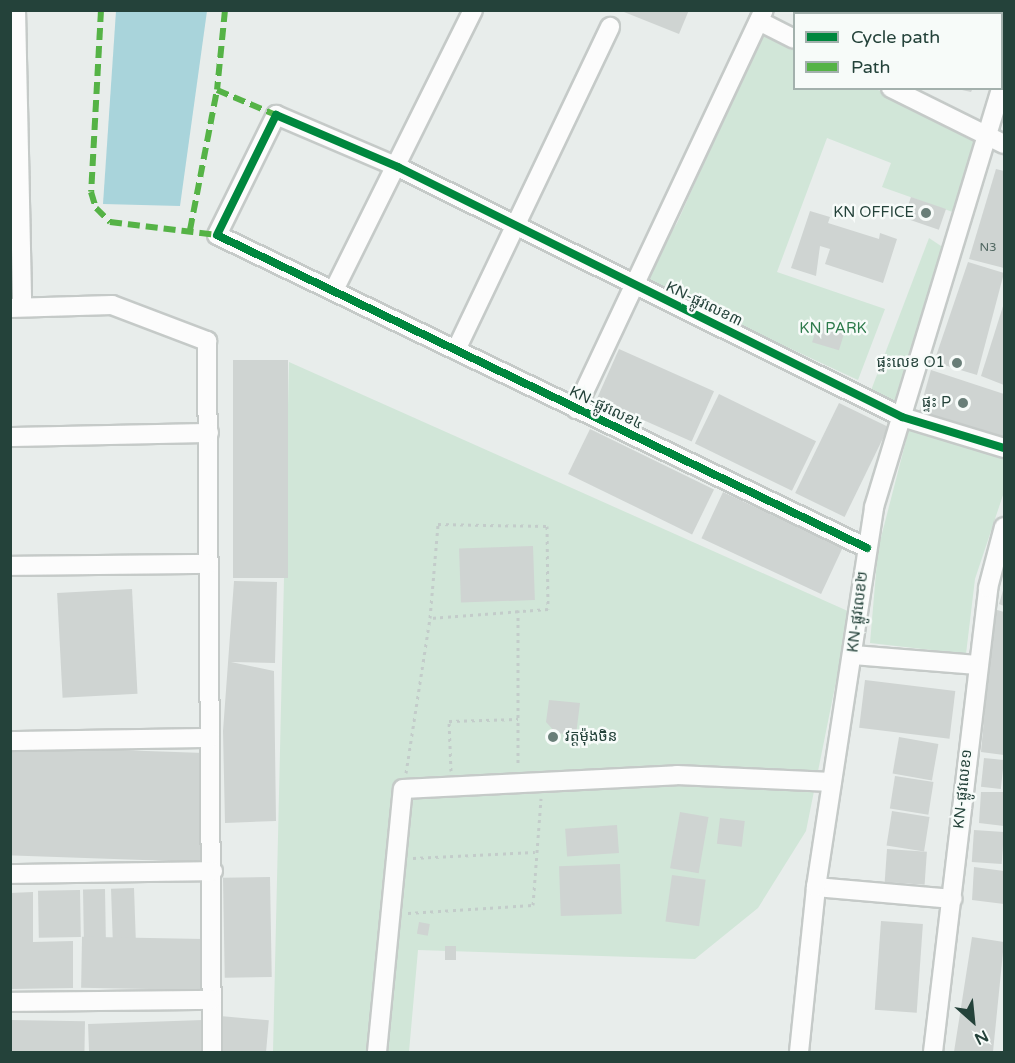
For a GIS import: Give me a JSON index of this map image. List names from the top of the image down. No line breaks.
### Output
{"streets":{"street":["KN-ផ្លូវលេខ៣","KN-ផ្លូវលេខ៤","KN-ផ្លូវលេខ២","KN-ផ្លូវលេខ១"]},"crossings":[["KN-ផ្លូវលេខ៣","KN-ផ្លូវលេខ៤"],["KN-ផ្លូវលេខ៣","KN-ផ្លូវលេខ២"],["KN-ផ្លូវលេខ៤","KN-ផ្លូវលេខ២"]],"parks":["KN PARK"],"places":["KN OFFICE","ផ្ទះលេខ O1","ផ្ទះ P","វត្តម៉ុងចិន"],"house_numbers":["N3"],"legend":["Cycle path","Path"],"north":"bottom right"}
